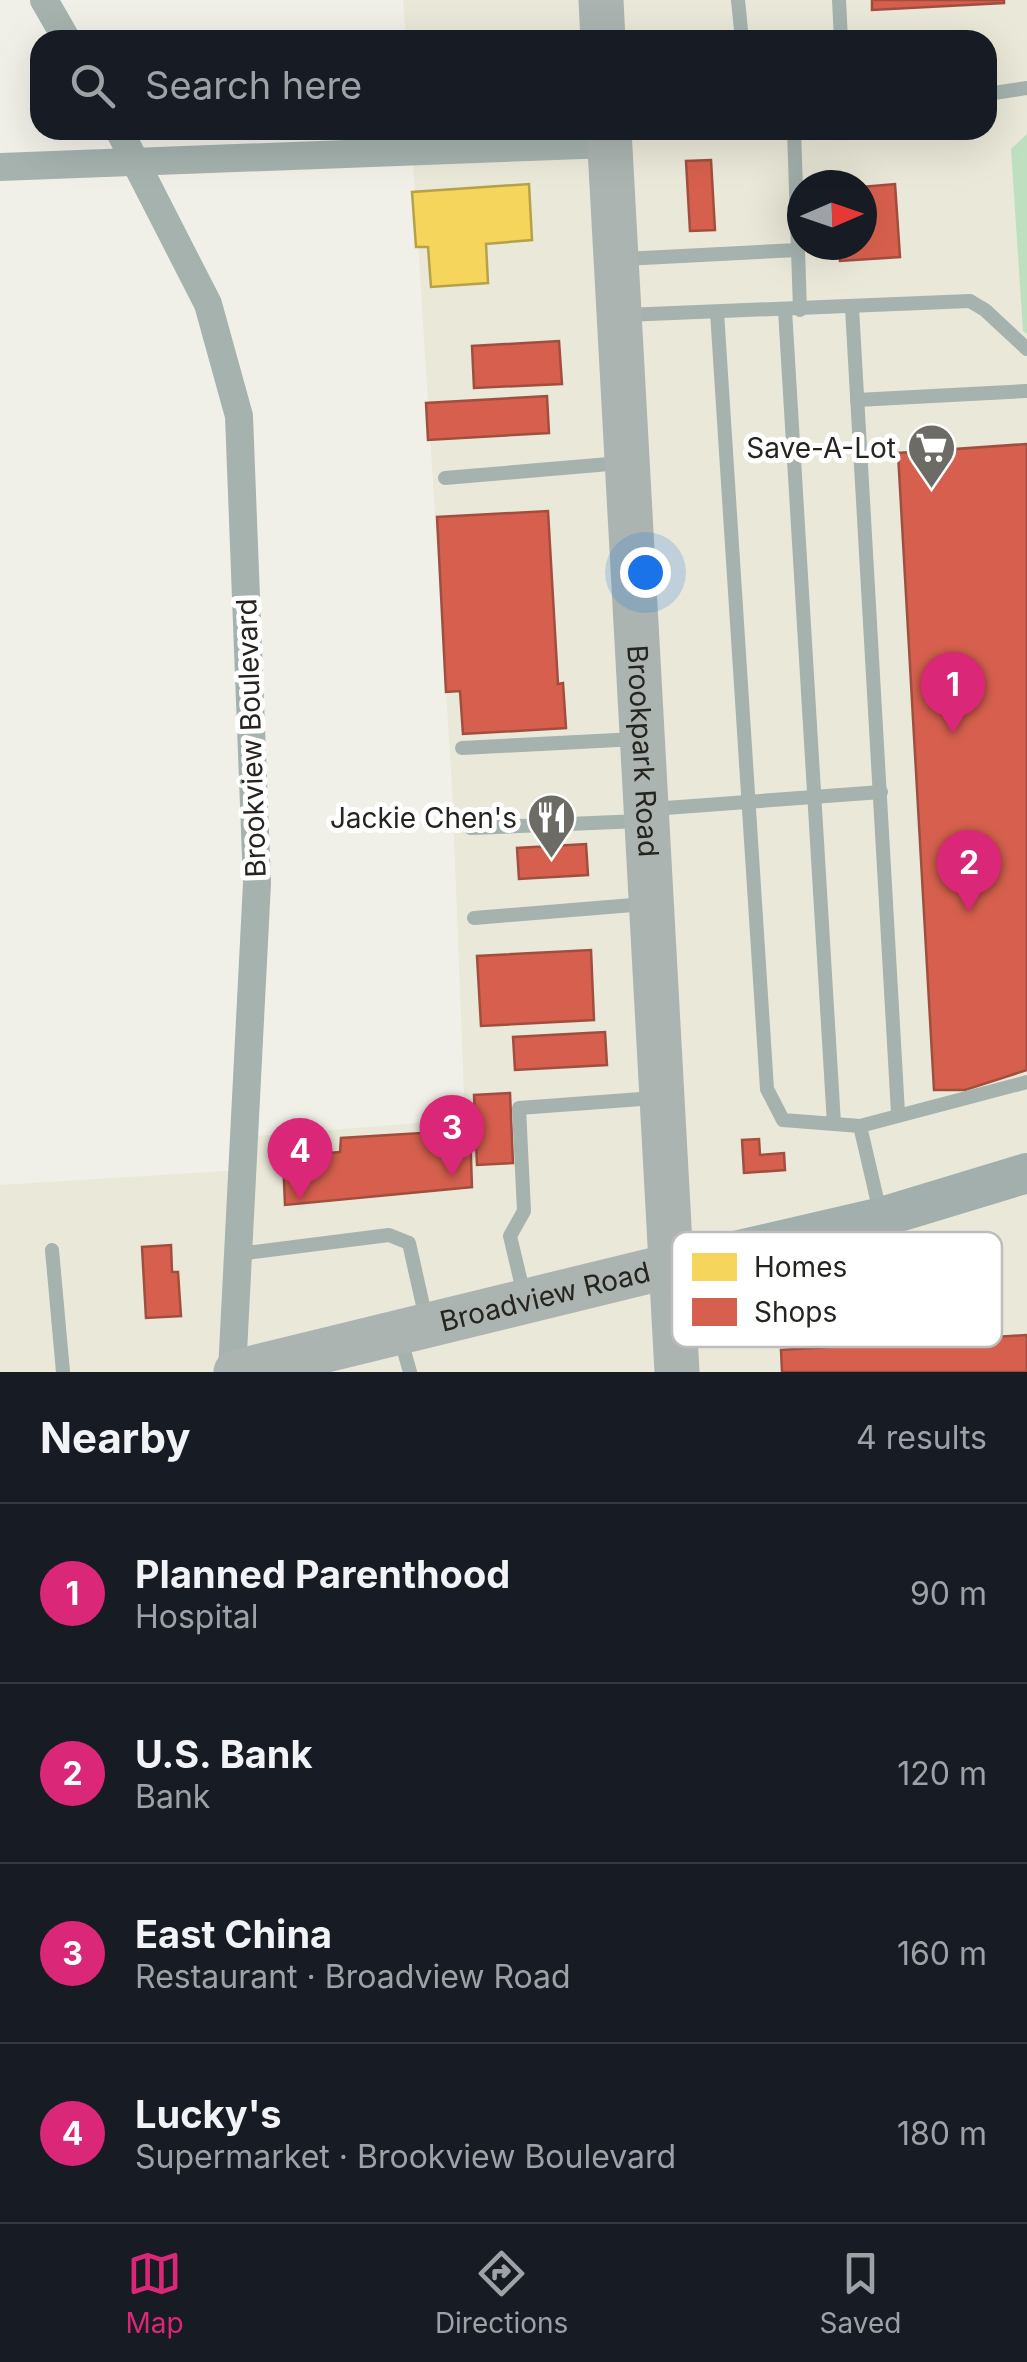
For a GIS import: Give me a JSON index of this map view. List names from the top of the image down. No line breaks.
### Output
{"streets":{"main road":["Brookpark Road","Broadview Road"],"street":["Brookview Boulevard"]},"crossings":[["Brookview Boulevard","Broadview Road"],["Brookpark Road","Broadview Road"]],"places":{"supermarket":["Save-A-Lot"],"restaurant":["Jackie Chen's"]},"legend":["Homes","Shops"],"north":"right","page":{"search":"Search here","pins":["1","2","3","4"],"heading":["Nearby","4 results"],"list":[{"mark":"1","name":"Planned Parenthood","note":"Hospital","value":"90 m"},{"mark":"2","name":"U.S. Bank","note":"Bank","value":"120 m"},{"mark":"3","name":"East China","note":"Restaurant · Broadview Road","value":"160 m"},{"mark":"4","name":"Lucky's","note":"Supermarket · Brookview Boulevard","value":"180 m"}],"nav":["Map","Directions","Saved"]}}
